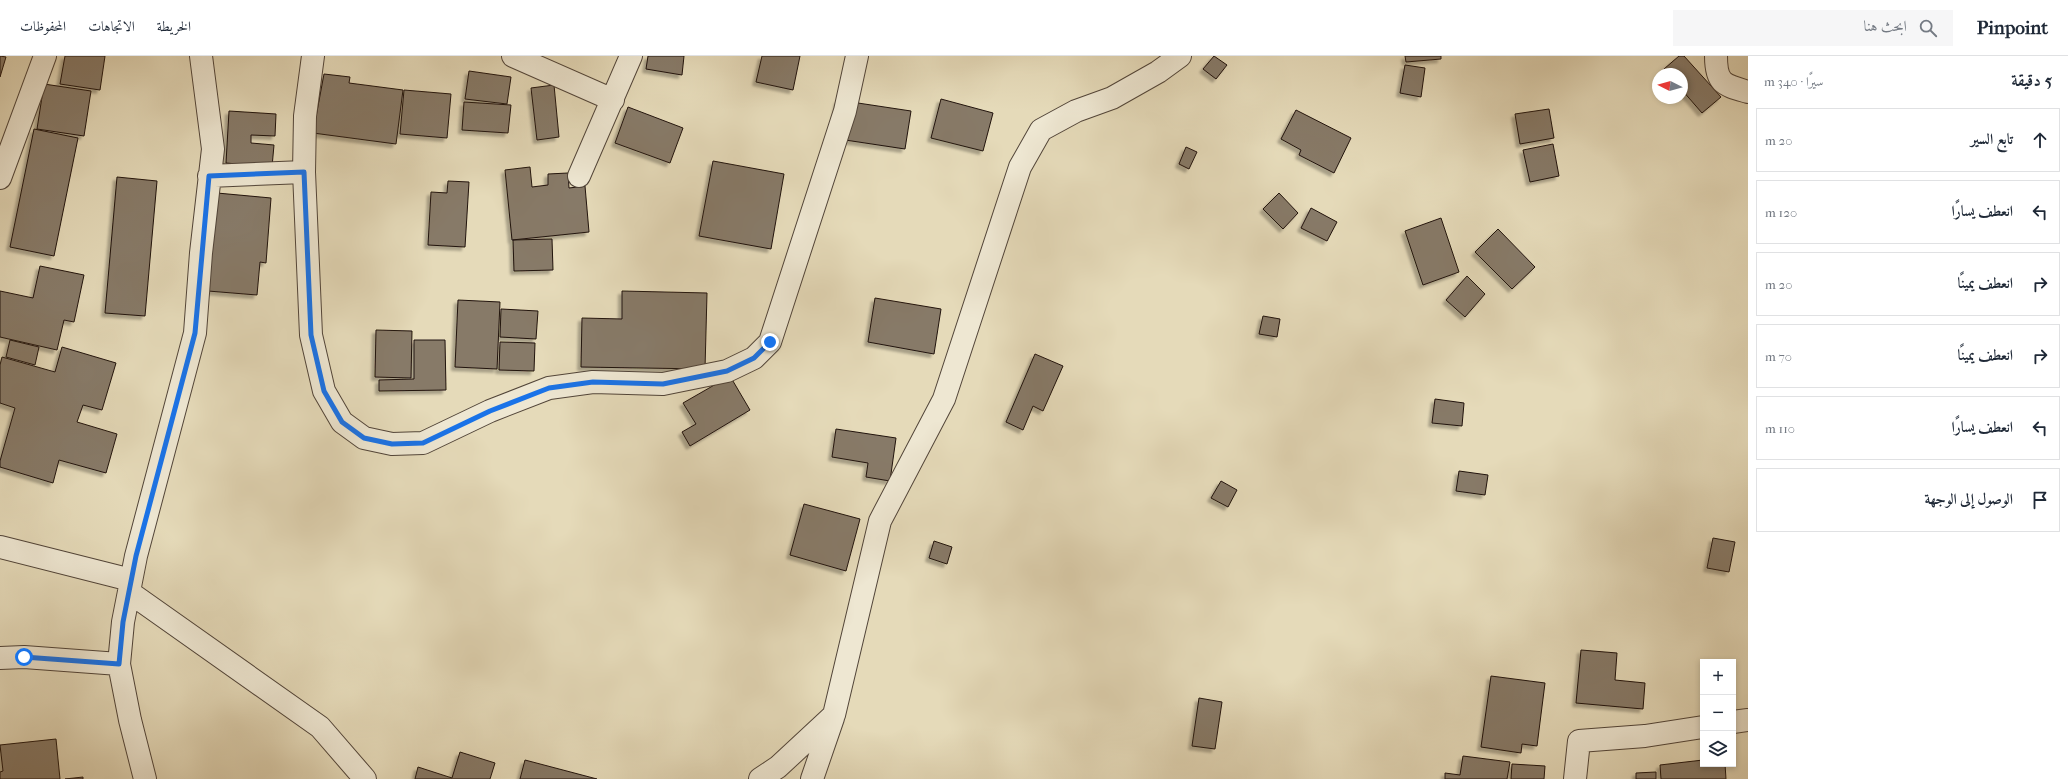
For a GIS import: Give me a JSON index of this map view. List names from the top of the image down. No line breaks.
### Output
{"north":"left","page":{"header":"Pinpoint","search":"ابحث هنا","nav":["الخريطة","الاتجاهات","المحفوظات"],"heading":["5 دقيقة","سيرًا · 340 m"],"list":[["تابع السير","20 m"],["انعطف يسارًا","120 m"],["انعطف يمينًا","20 m"],["انعطف يمينًا","70 m"],["انعطف يسارًا","110 m"],"الوصول إلى الوجهة"],"map_buttons":["+","−"]}}
